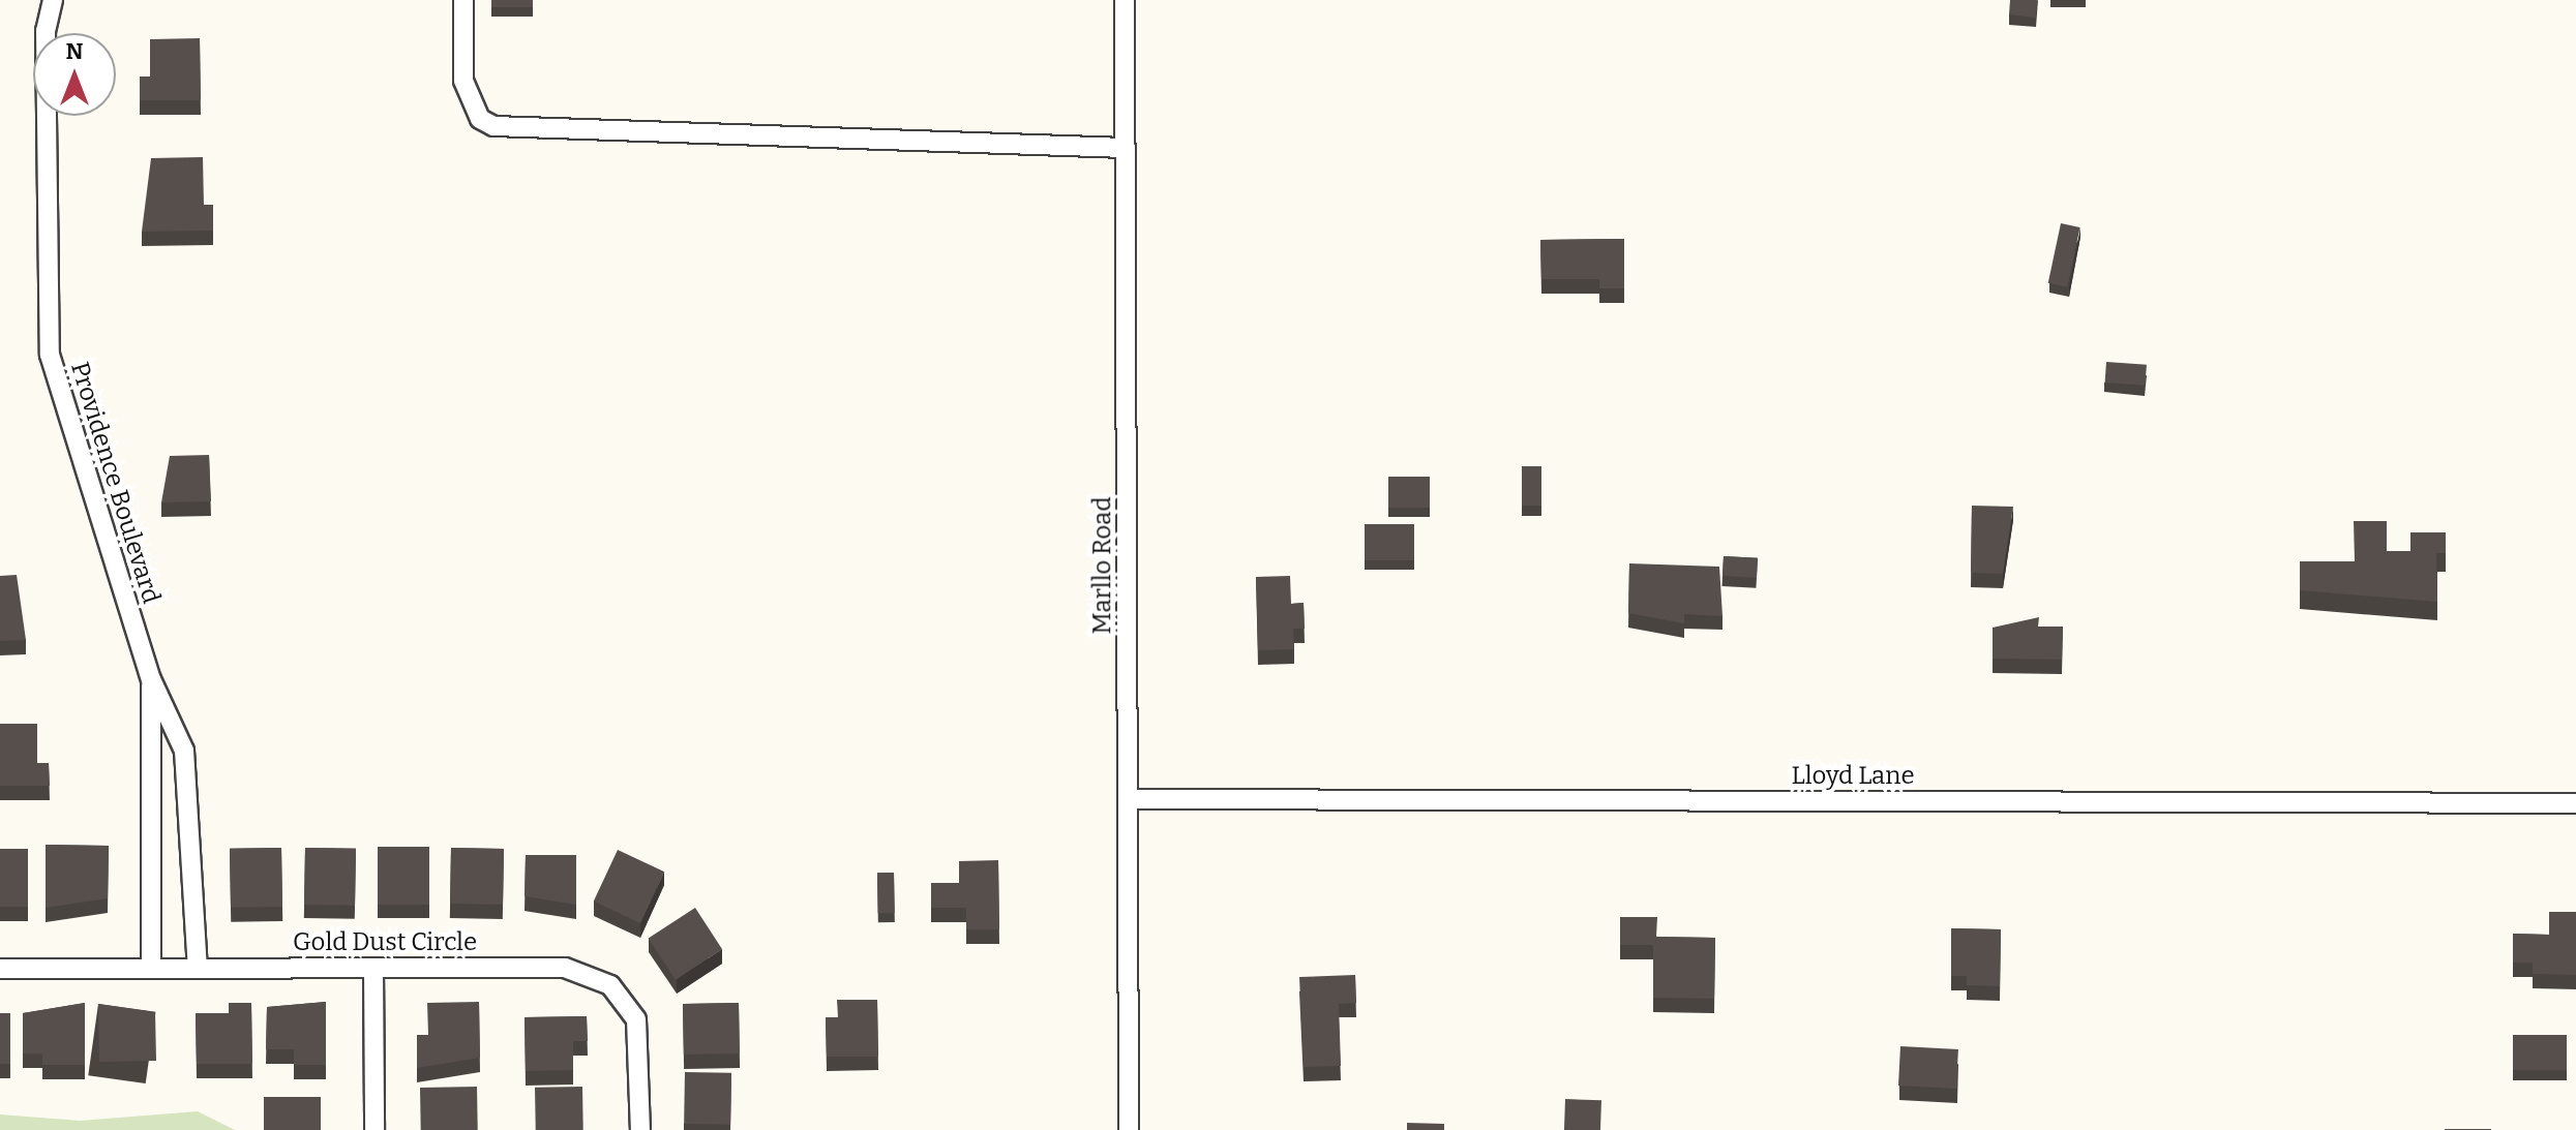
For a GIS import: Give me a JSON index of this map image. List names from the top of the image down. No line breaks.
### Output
{"streets":{"street":["Providence Boulevard","Marllo Road","Lloyd Lane","Gold Dust Circle"]},"crossings":[["Providence Boulevard","Gold Dust Circle"],["Marllo Road","Lloyd Lane"]],"north":"top"}
